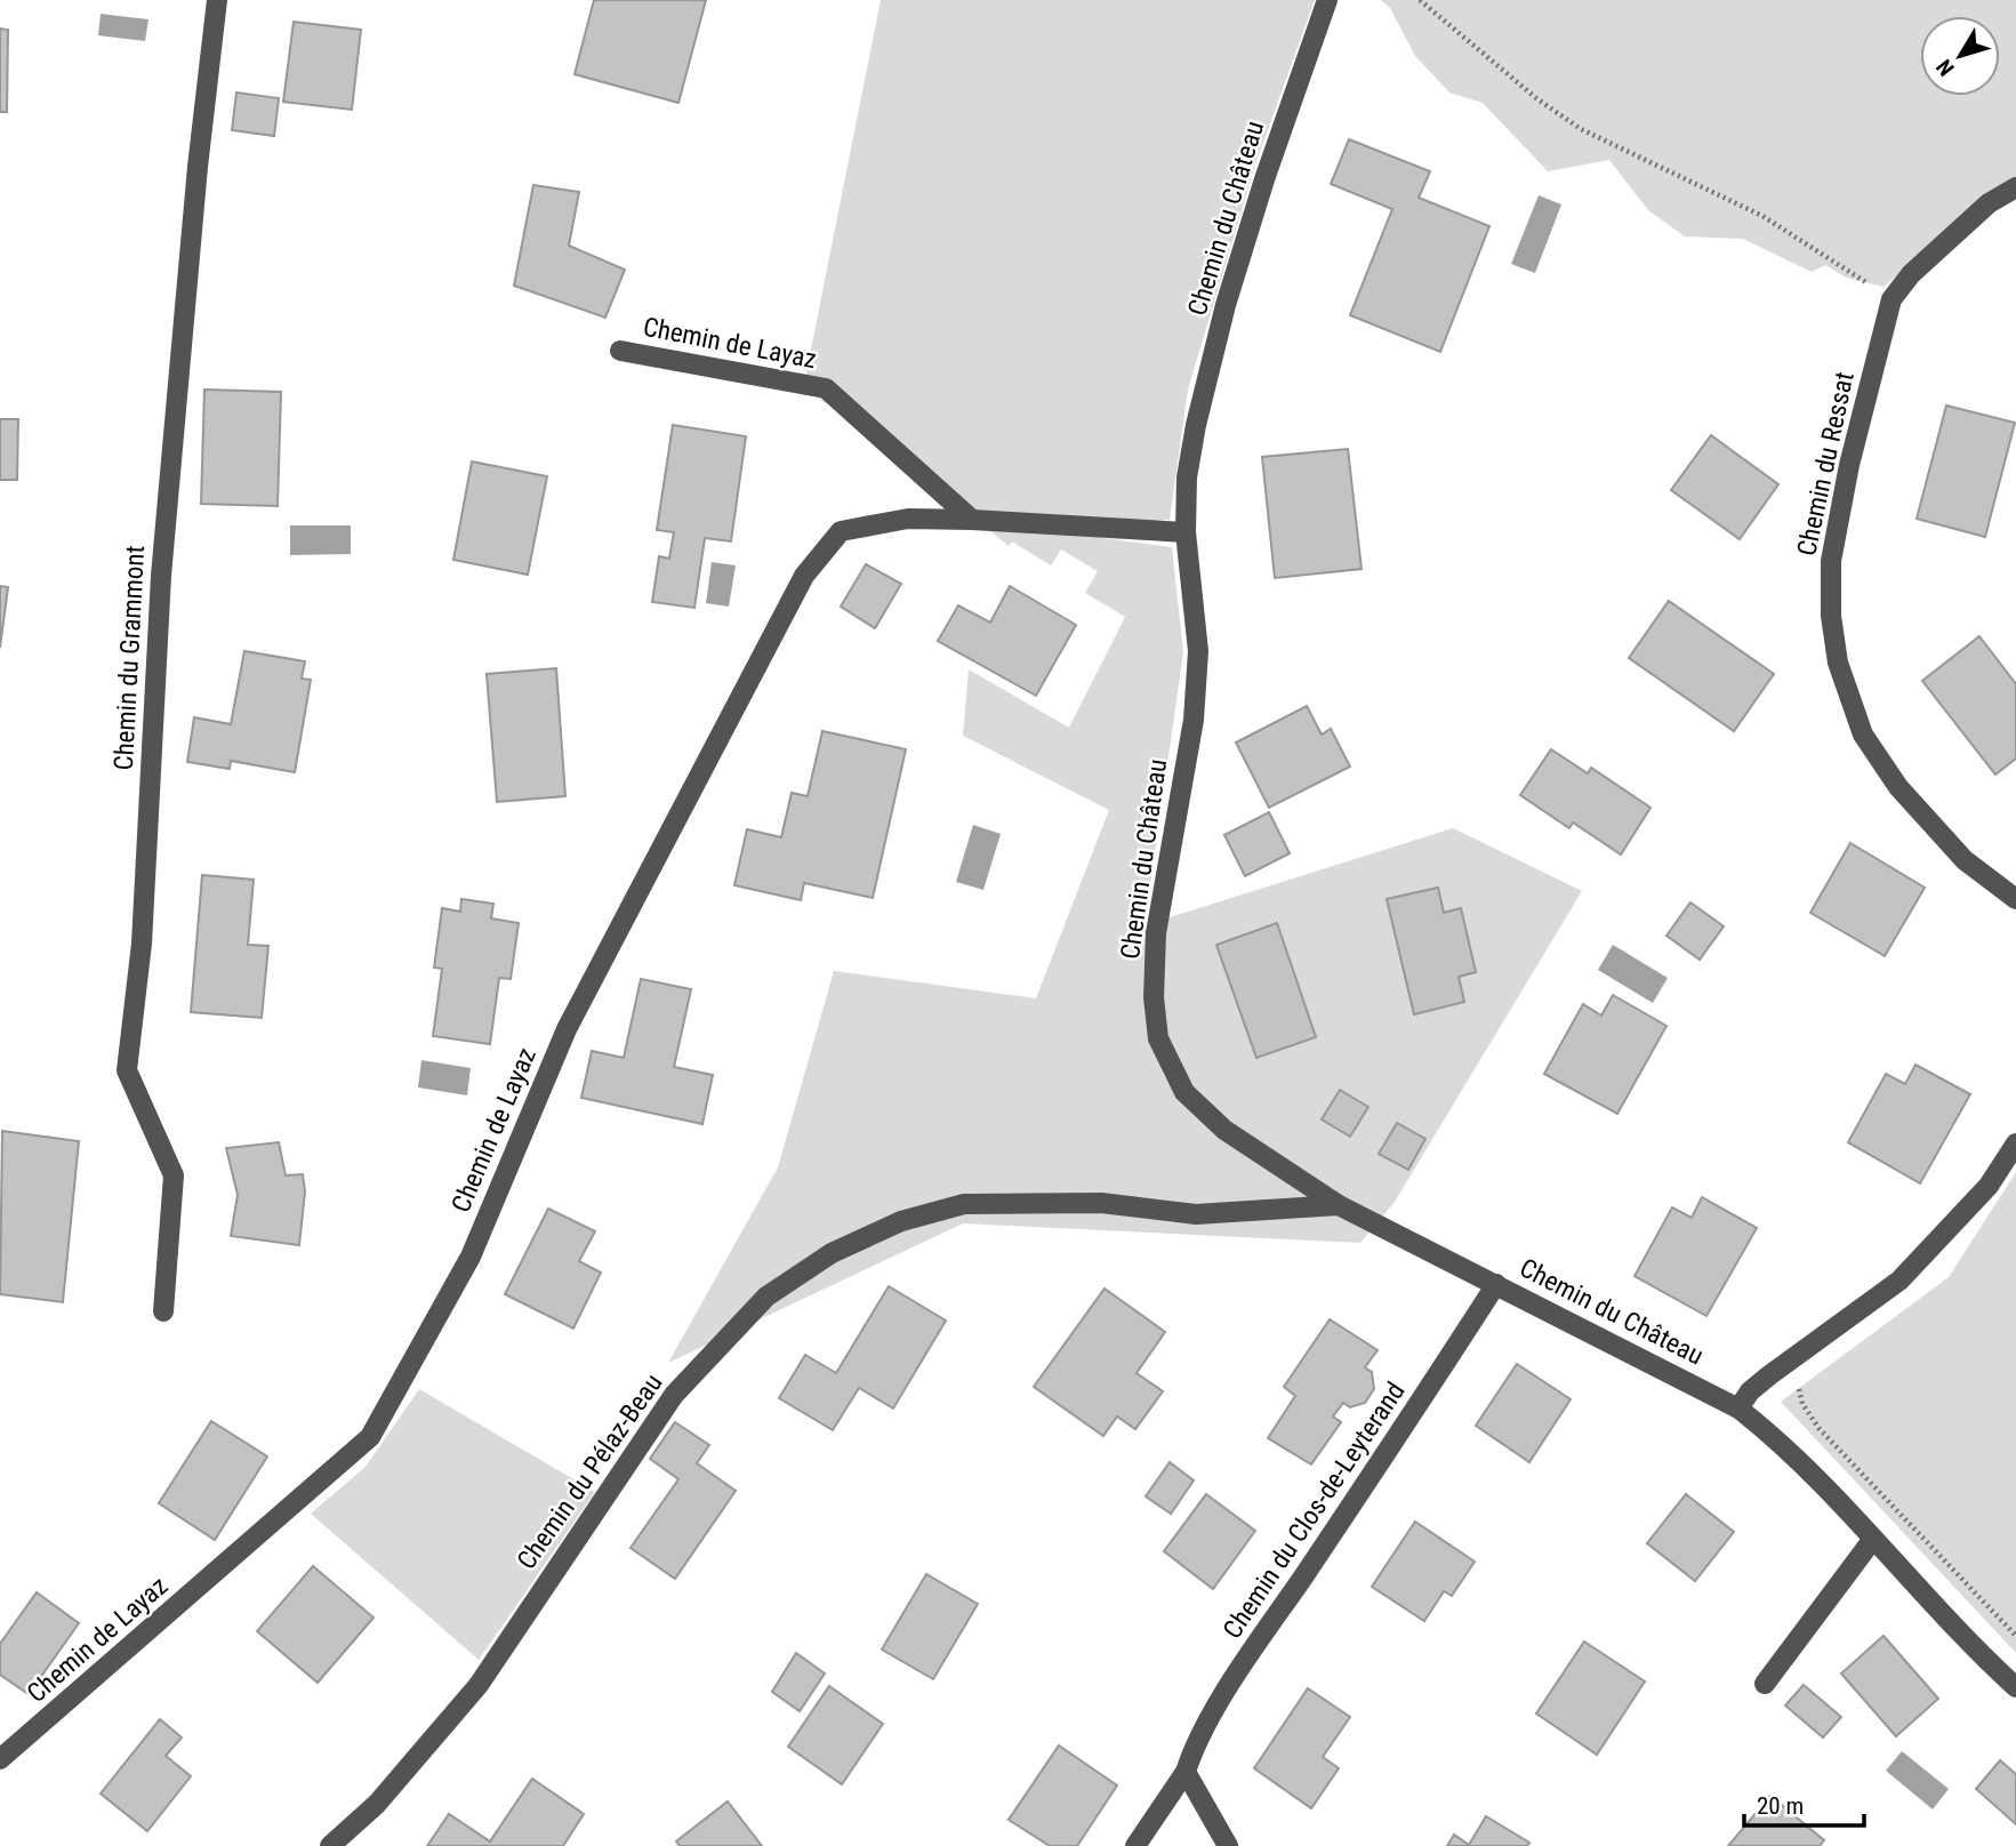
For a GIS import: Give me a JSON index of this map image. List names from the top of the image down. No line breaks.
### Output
{"streets":{"street":["Chemin du Château","Chemin de Layaz","Chemin du Ressat","Chemin du Grammont","Chemin du Pélaz-Beau","Chemin du Clos-de-Leyterand"]},"crossings":[["Chemin du Château","Chemin de Layaz"],["Chemin du Château","Chemin du Pélaz-Beau"],["Chemin du Château","Chemin du Clos-de-Leyterand"]],"scale_bar":"20 m","north":"bottom left"}
